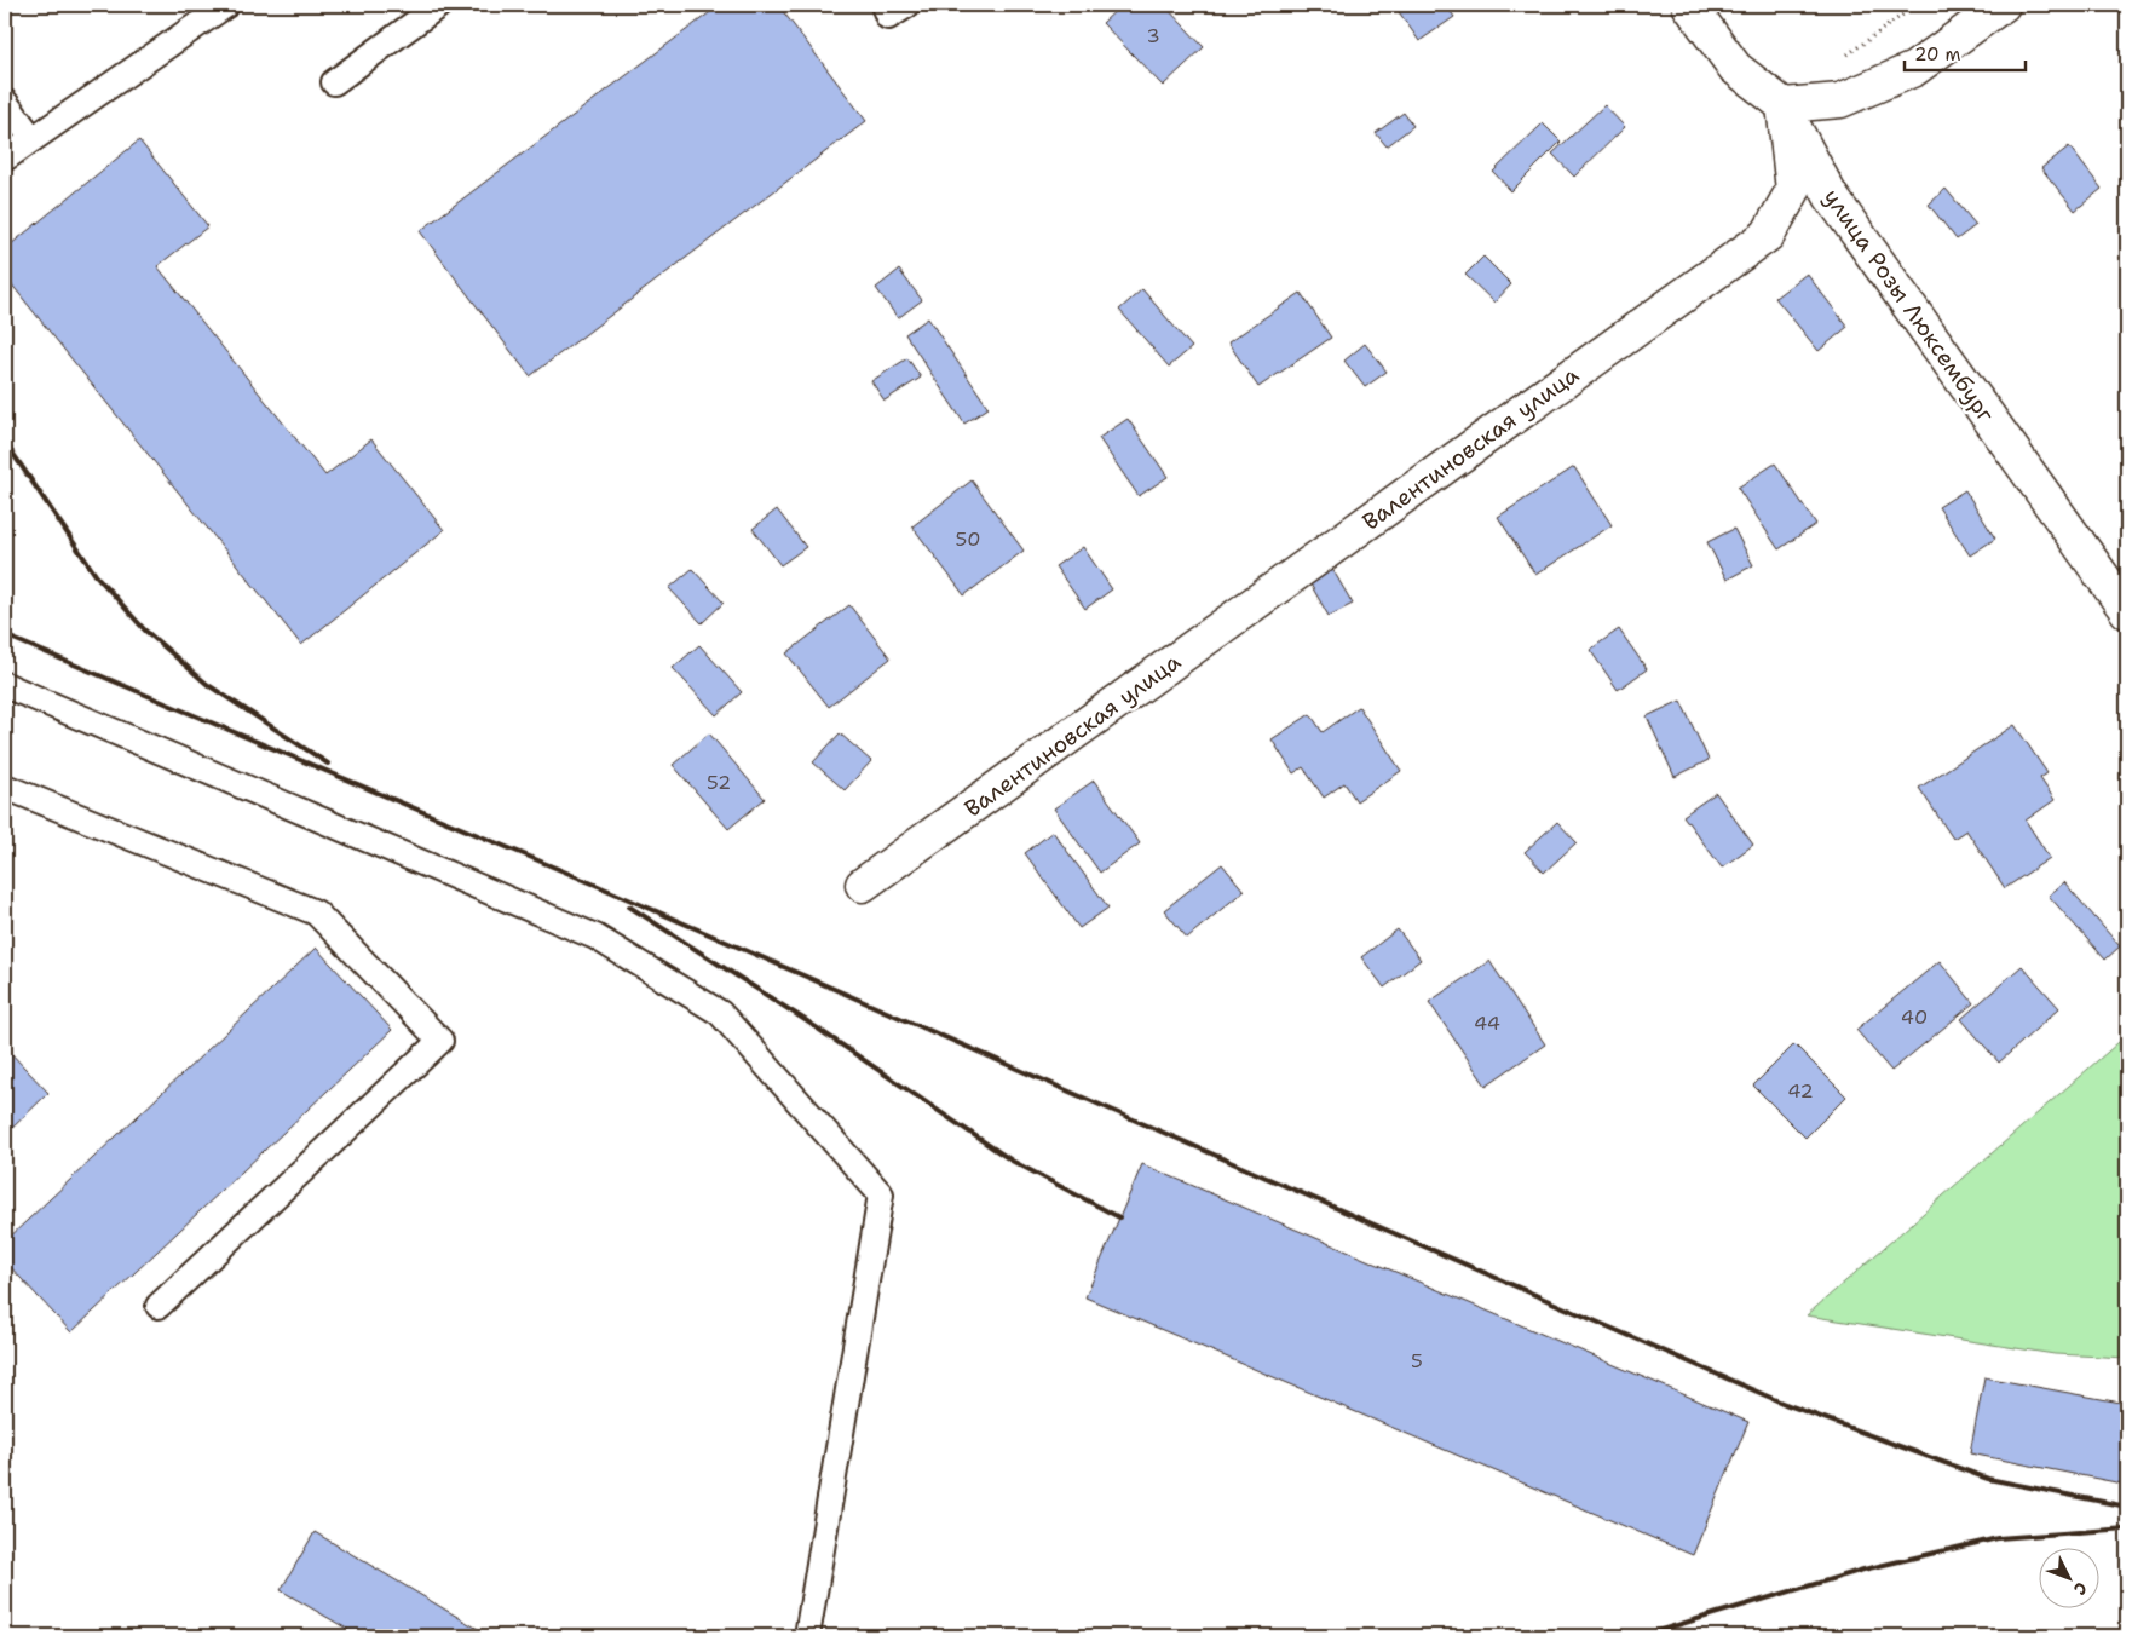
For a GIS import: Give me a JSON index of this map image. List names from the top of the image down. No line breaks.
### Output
{"streets":{"street":["улица Розы Люксембург","Валентиновская улица"]},"crossings":[["улица Розы Люксембург","Валентиновская улица"]],"house_numbers":["3","50","52","40","44","42","5"],"scale_bar":"20 m","north":"bottom right"}
